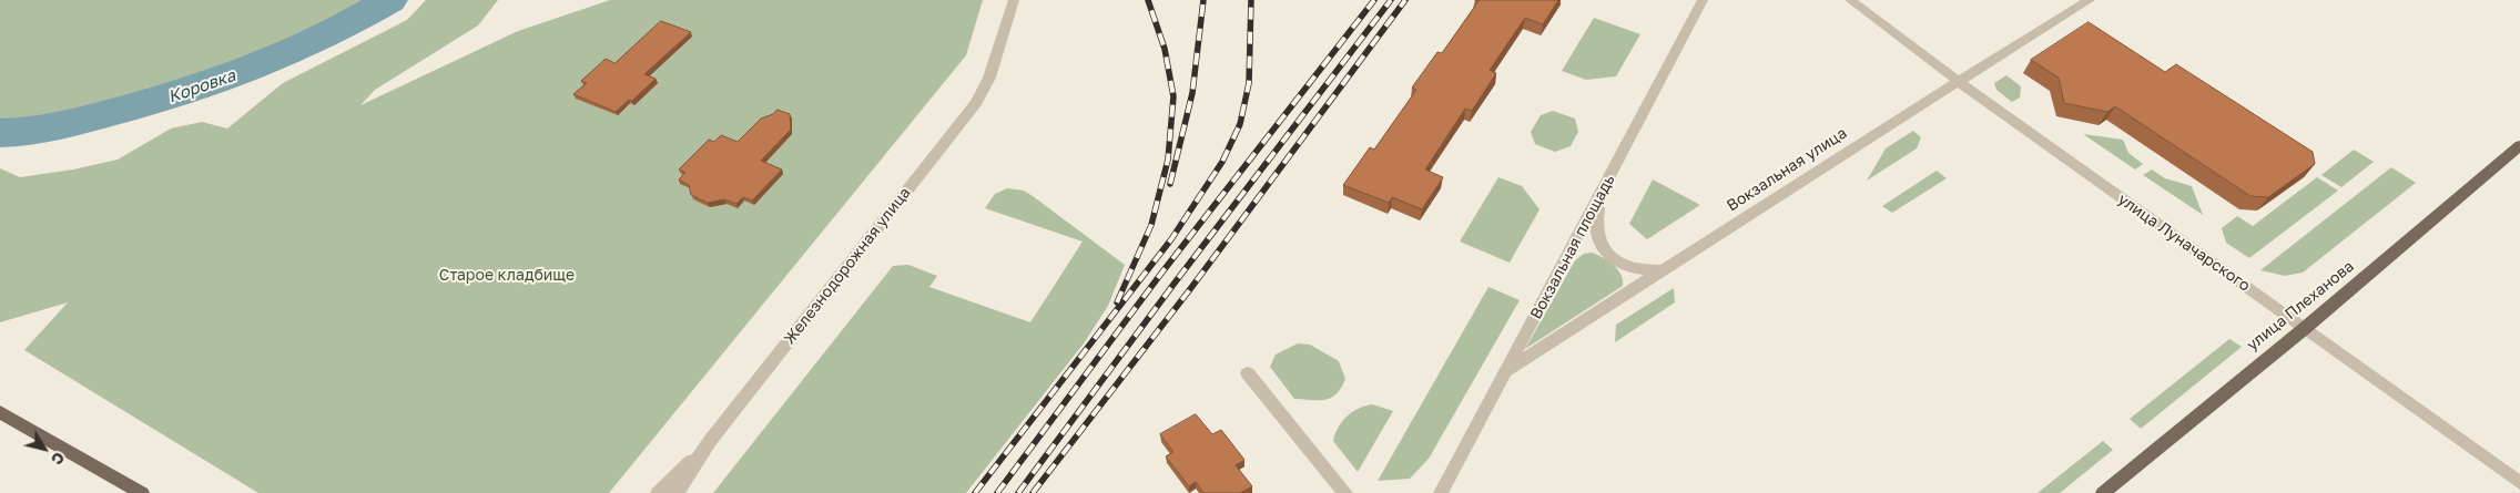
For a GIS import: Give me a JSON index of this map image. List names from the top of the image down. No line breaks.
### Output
{"streets":{"main road":["улица Плеханова"],"street":["Вокзальная улица","улица Луначарского","Вокзальная площадь","Железнодорожная улица"]},"crossings":[["Вокзальная улица","улица Луначарского"],["Вокзальная улица","Вокзальная площадь"],["улица Луначарского","улица Плеханова"]],"water":["Коровка"],"parks":["Старое кладбище"],"north":"bottom right"}
